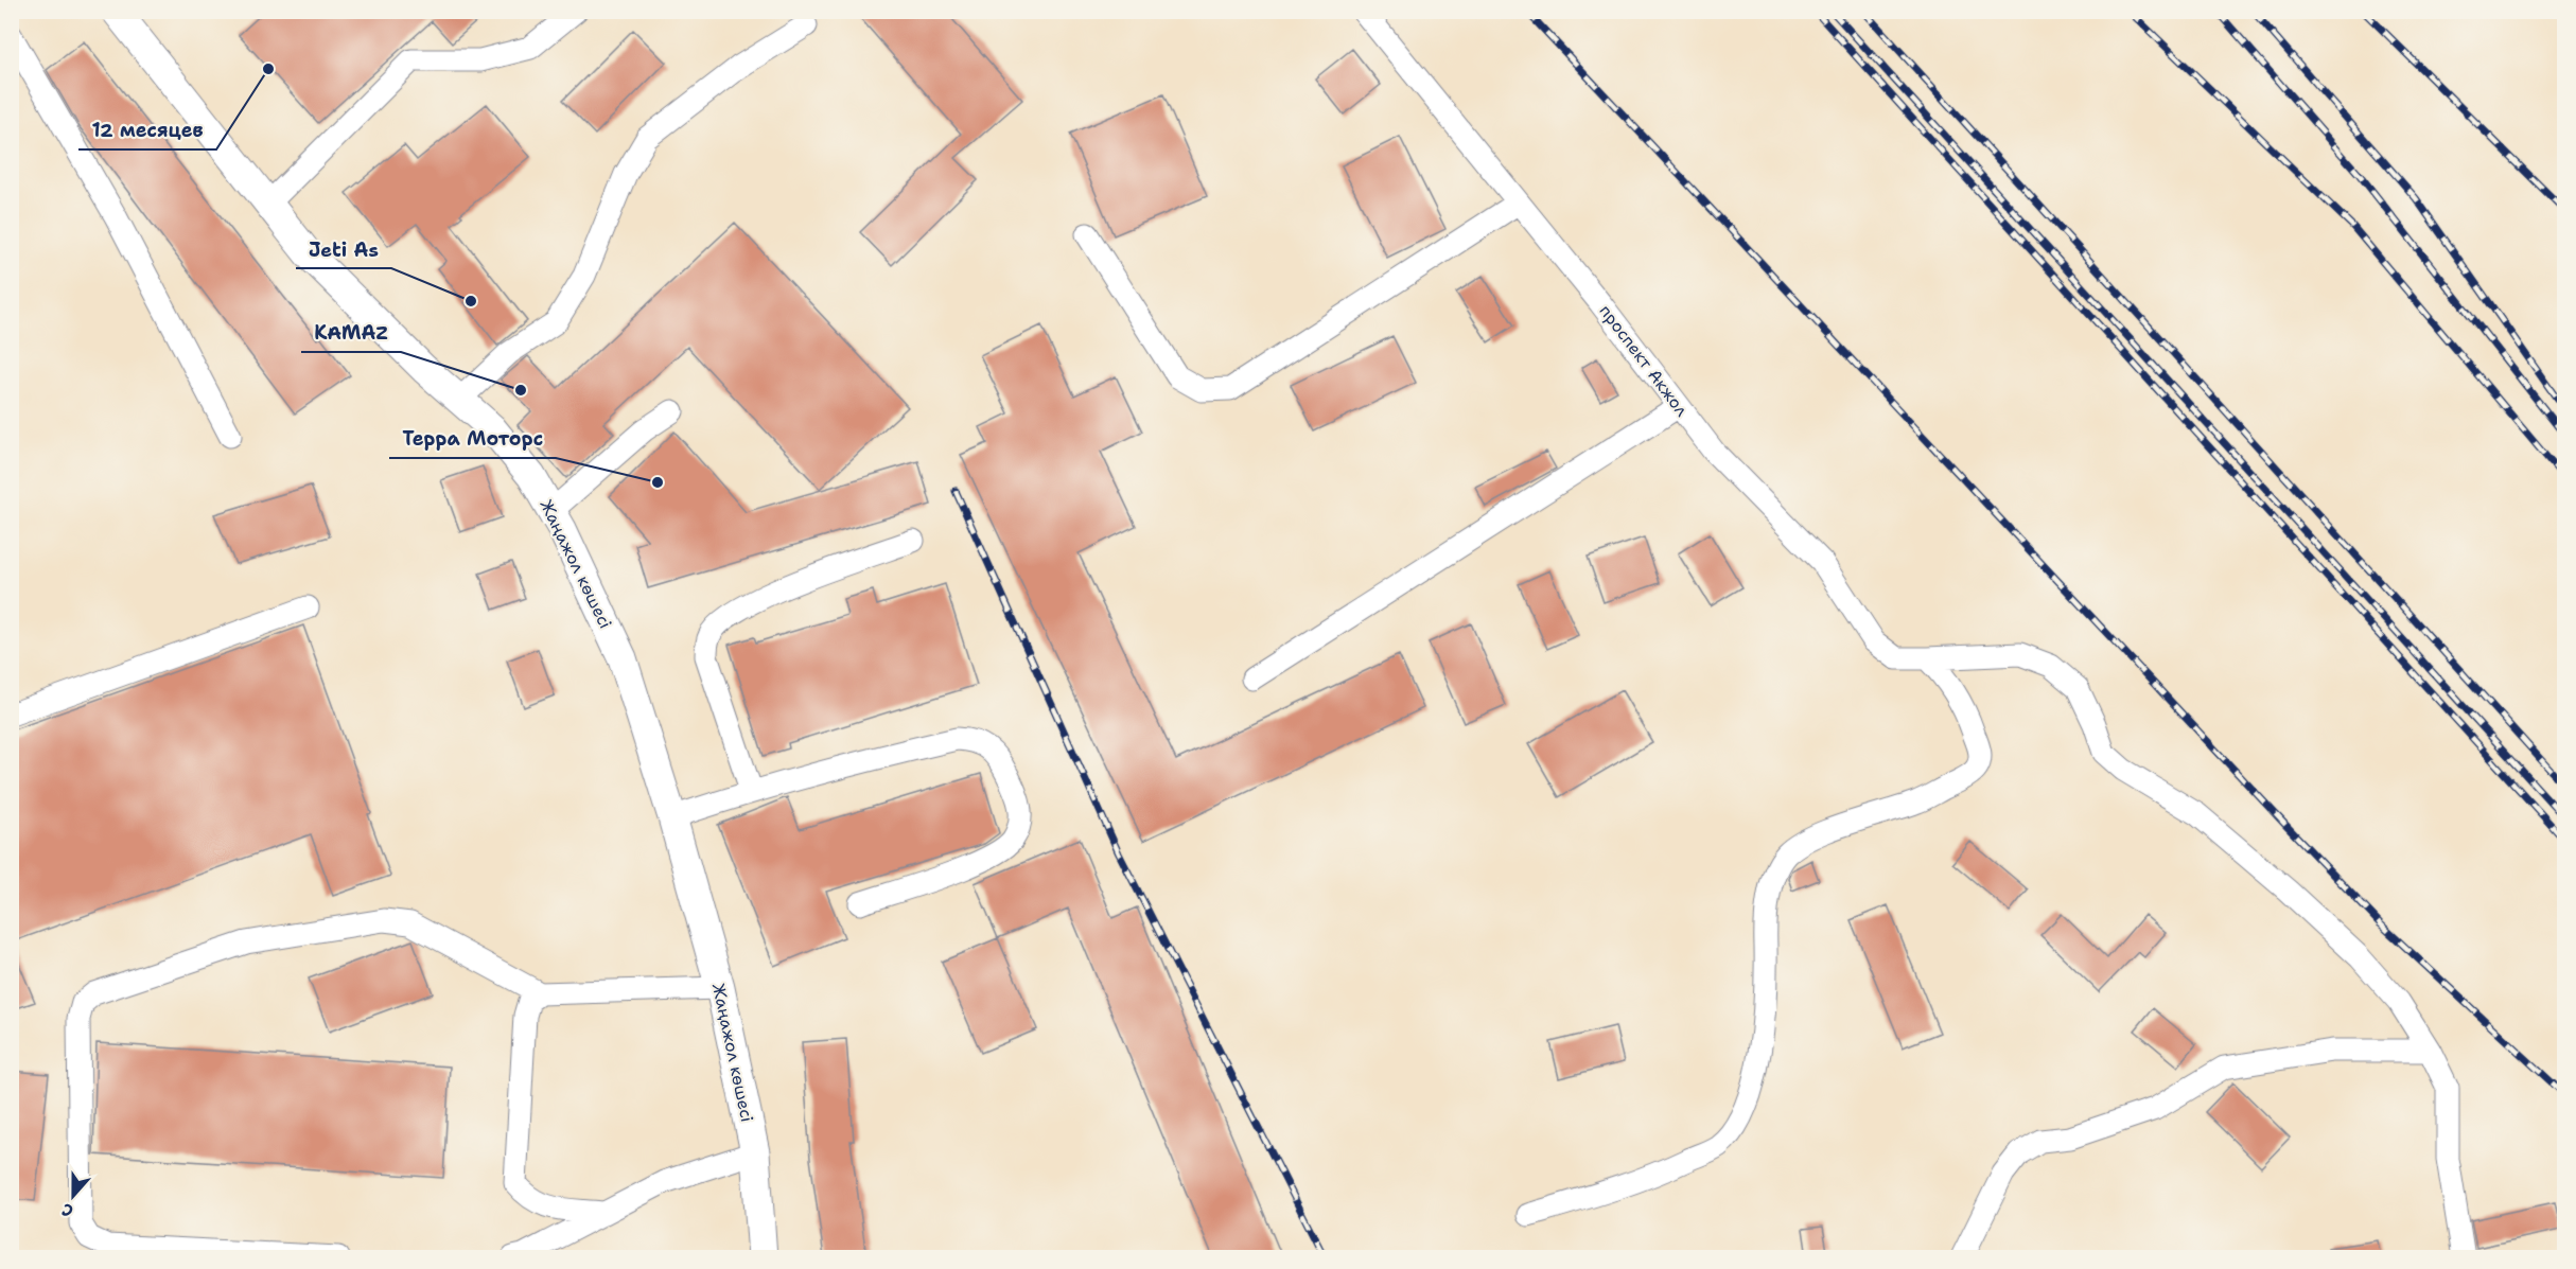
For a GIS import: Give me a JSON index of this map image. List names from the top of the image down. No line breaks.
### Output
{"streets":{"main road":["Жаңажол көшесі"],"street":["проспект Акжол"]},"places":["12 месяцев","Jeti As","KAMAZ","Терра Моторс"],"north":"bottom"}
